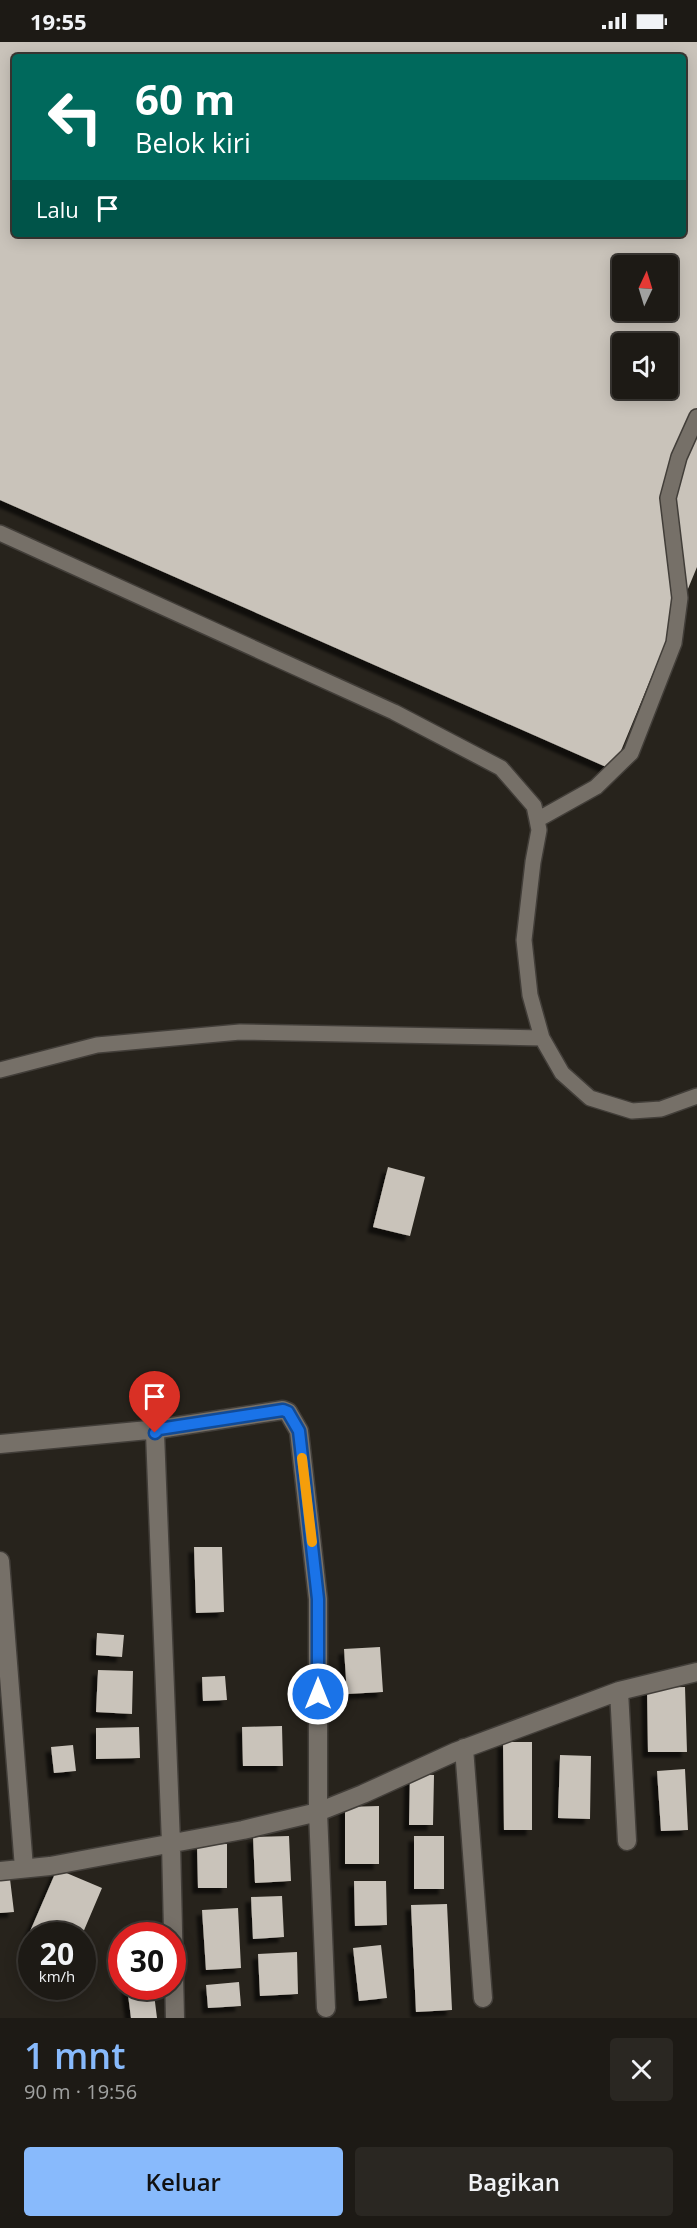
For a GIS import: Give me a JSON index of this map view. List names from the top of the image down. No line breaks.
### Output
{"north":"top","page":{"status":"19:55","turn":["60 m","Belok kiri"],"then":"Lalu","speed":"20 km/h","limit":"30","heading":["1 mnt","90 m · 19:56"],"buttons":["Keluar","Bagikan"]}}
